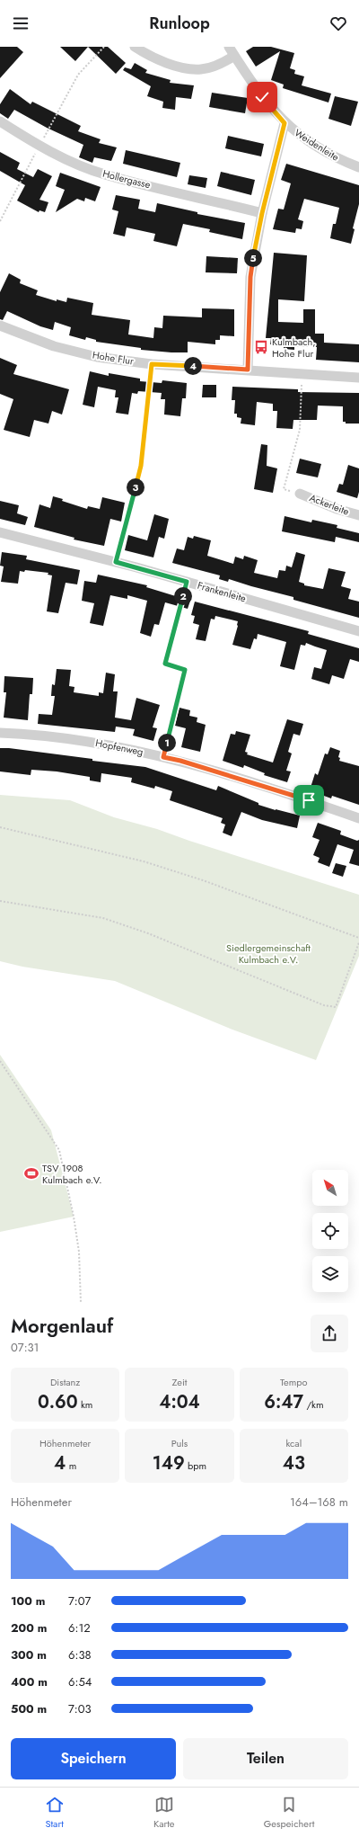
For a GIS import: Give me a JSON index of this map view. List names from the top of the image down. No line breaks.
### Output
{"streets":{"street":["Weidenleite","Hollergasse","Hohe Flur","Ackerleite","Frankenleite","Hopfenweg"]},"parks":["Siedlergemeinschaft Kulmbach e.V."],"places":{"bus stop":["Kulmbach, Hohe Flur"],"sports":["TSV 1908 Kulmbach e.V."]},"north":"top left","page":{"header":"Runloop","pins":["5","4","3","2","1"],"heading":["Morgenlauf","07:31"],"stats":[["Distanz","0.60 km"],["Zeit","4:04"],["Tempo","6:47 /km"],["Höhenmeter","4 m"],["Puls","149 bpm"],["kcal","43"]],"chart":["Höhenmeter","164–168 m"],"list":[{"name":"100 m","note":"7:07"},{"name":"200 m","note":"6:12"},{"name":"300 m","note":"6:38"},{"name":"400 m","note":"6:54"},{"name":"500 m","note":"7:03"}],"buttons":["Speichern","Teilen"],"tabs":["Start","Karte","Gespeichert"]}}
